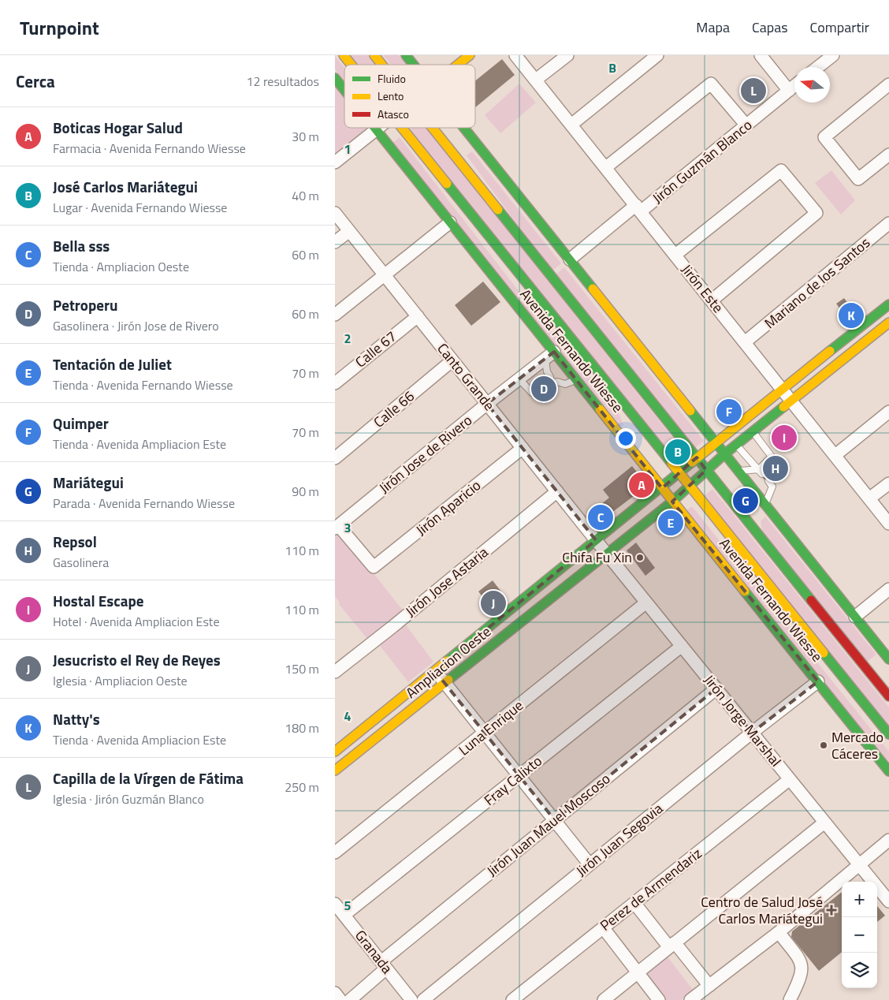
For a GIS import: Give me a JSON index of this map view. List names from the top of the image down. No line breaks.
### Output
{"streets":{"main road":["Avenida Fernando Wiesse","Ampliacion Oeste"],"street":["Jirón Guzmán Blanco","Mariano de los Santos","Jirón Este","Calle 67","Canto Grande","Calle 66","Jirón Jose de Rivero","Jirón Aparicio","Jirón Jose Astaria","Jirón Jorge Marshal","Luna Enrique","Fray Calixto","Jirón Juan Mauel Moscoso","Jirón Juan Segovia","Perez de Armendariz","Granada"]},"crossings":[["Jirón Guzmán Blanco","Jirón Este"],["Mariano de los Santos","Jirón Este"],["Jirón Este","Ampliacion Oeste"],["Calle 67","Canto Grande"],["Avenida Fernando Wiesse","Jirón Jose de Rivero"],["Avenida Fernando Wiesse","Ampliacion Oeste"],["Avenida Fernando Wiesse","Jirón Juan Segovia"],["Canto Grande","Calle 66"],["Canto Grande","Jirón Jose de Rivero"],["Canto Grande","Jirón Aparicio"],["Canto Grande","Jirón Jose Astaria"],["Canto Grande","Ampliacion Oeste"],["Canto Grande","Jirón Jorge Marshal"],["Jirón Jose de Rivero","Jirón Aparicio"],["Ampliacion Oeste","Jirón Jorge Marshal"],["Jirón Jorge Marshal","Luna Enrique"],["Jirón Jorge Marshal","Fray Calixto"],["Jirón Jorge Marshal","Jirón Juan Mauel Moscoso"],["Jirón Jorge Marshal","Jirón Juan Segovia"],["Jirón Jorge Marshal","Perez de Armendariz"],["Fray Calixto","Granada"],["Jirón Juan Mauel Moscoso","Granada"]],"places":{"other":["Chifa Fu Xin","Mercado Cáceres"],"health":["Centro de Salud José Carlos Mariátegui"]},"legend":["Fluido","Lento","Atasco"],"north":"left","page":{"header":"Turnpoint","nav":["Mapa","Capas","Compartir"],"heading":["Cerca","12 resultados"],"pins":["L","K","D","F","I","B","H","A","G","C","E","J"],"list":[{"mark":"A","name":"Boticas Hogar Salud","note":"Farmacia · Avenida Fernando Wiesse","value":"30 m"},{"mark":"B","name":"José Carlos Mariátegui","note":"Lugar · Avenida Fernando Wiesse","value":"40 m"},{"mark":"C","name":"Bella sss","note":"Tienda · Ampliacion Oeste","value":"60 m"},{"mark":"D","name":"Petroperu","note":"Gasolinera · Jirón Jose de Rivero","value":"60 m"},{"mark":"E","name":"Tentación de Juliet","note":"Tienda · Avenida Fernando Wiesse","value":"70 m"},{"mark":"F","name":"Quimper","note":"Tienda · Avenida Ampliacion Este","value":"70 m"},{"mark":"G","name":"Mariátegui","note":"Parada · Avenida Fernando Wiesse","value":"90 m"},{"mark":"H","name":"Repsol","note":"Gasolinera","value":"110 m"},{"mark":"I","name":"Hostal Escape","note":"Hotel · Avenida Ampliacion Este","value":"110 m"},{"mark":"J","name":"Jesucristo el Rey de Reyes","note":"Iglesia · Ampliacion Oeste","value":"150 m"},{"mark":"K","name":"Natty's","note":"Tienda · Avenida Ampliacion Este","value":"180 m"},{"mark":"L","name":"Capilla de la Vírgen de Fátima","note":"Iglesia · Jirón Guzmán Blanco","value":"250 m"}],"map_buttons":["+","−"]},"grid":{"columns":["B"],"rows":["1","2","3","4","5"]}}
